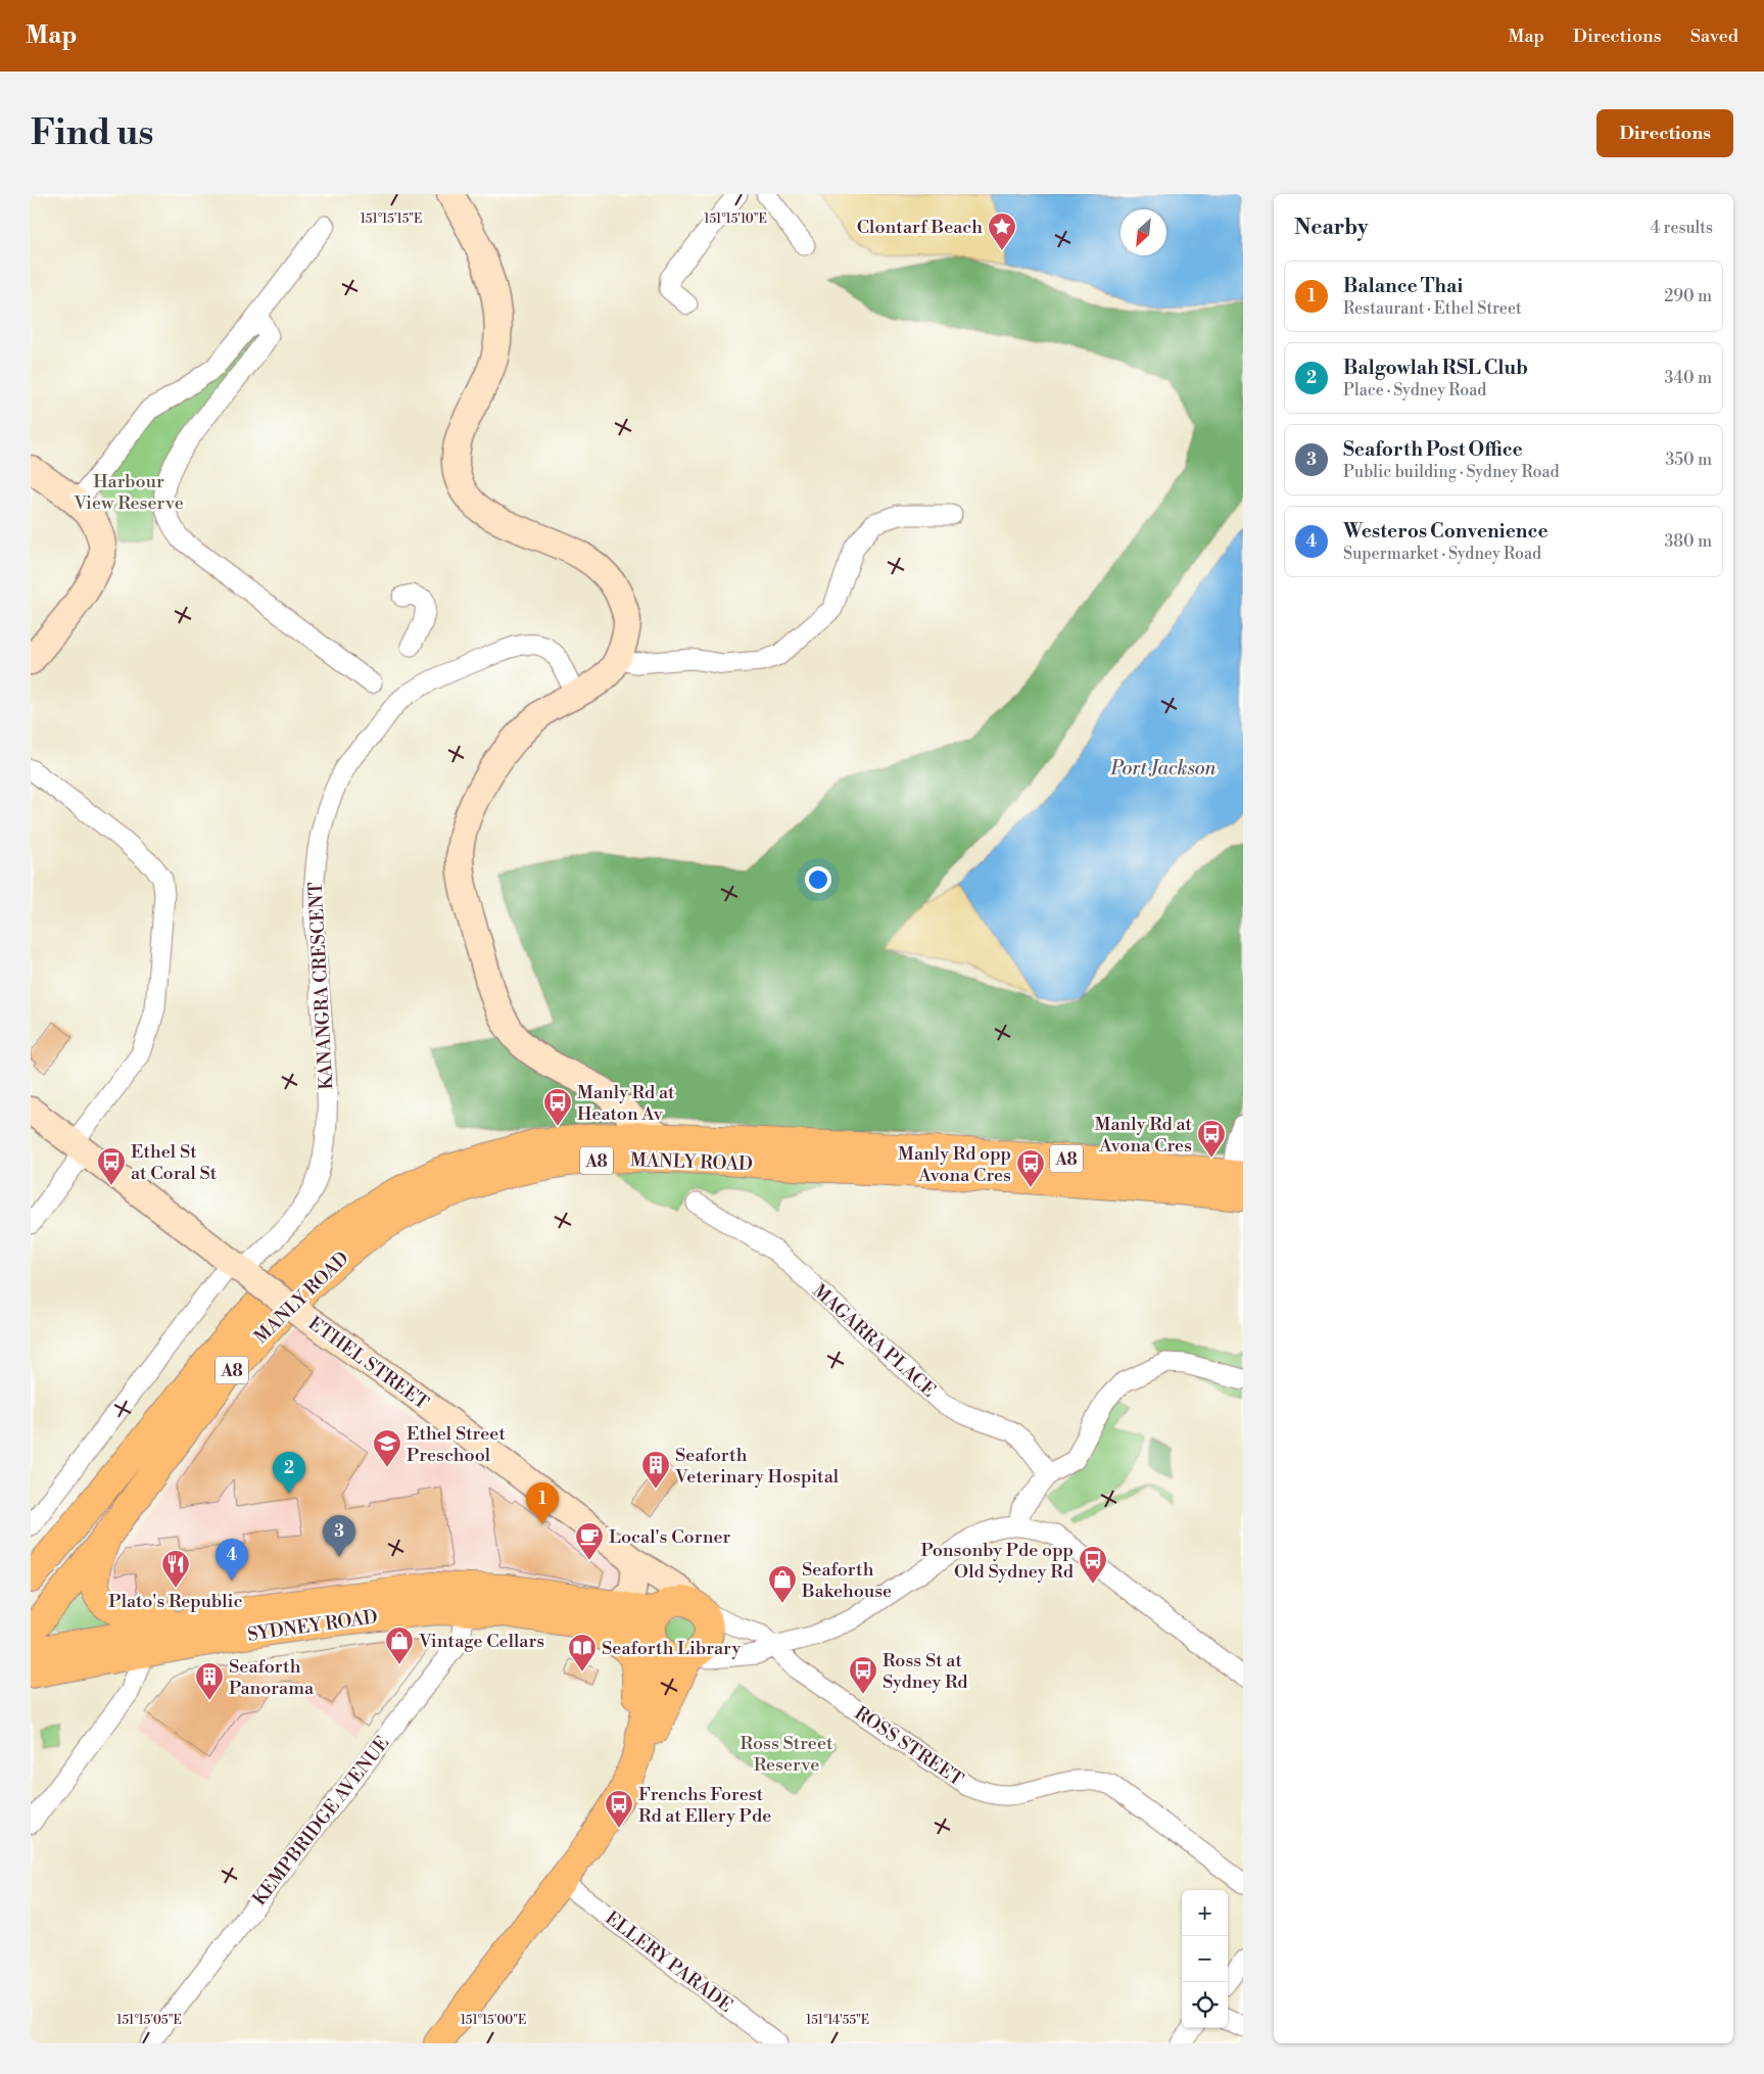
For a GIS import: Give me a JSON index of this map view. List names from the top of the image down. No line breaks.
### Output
{"streets":{"main road":["A8","MANLY ROAD","SYDNEY ROAD"],"street":["KANANGRA CRESCENT","MAGARRA PLACE","ETHEL STREET","ROSS STREET","KEMPBRIDGE AVENUE","ELLERY PARADE"]},"crossings":[["KANANGRA CRESCENT","ETHEL STREET"],["ETHEL STREET","SYDNEY ROAD"],["SYDNEY ROAD","KEMPBRIDGE AVENUE"]],"water":["Port Jackson"],"parks":["Harbour View Reserve","Ross Street Reserve"],"places":{"place":["Clontarf Beach"],"bus stop":["Manly Rd at Heaton Av","Manly Rd at Avona Cres","Ethel St at Coral St","Manly Rd opp Avona Cres","Ponsonby Pde opp Old Sydney Rd","Ross St at Sydney Rd","Frenchs Forest Rd at Ellery Pde"],"school or university":["Ethel Street Preschool"],"building":["Seaforth Veterinary Hospital","Seaforth Panorama"],"cafe":["Local's Corner"],"restaurant":["Plato's Republic"],"shop":["Seaforth Bakehouse","Vintage Cellars"],"library":["Seaforth Library"]},"north":"bottom left","page":{"header":"Map","nav":["Map","Directions","Saved"],"buttons":"Directions","title":"Find us","heading":["Nearby","4 results"],"list":[{"mark":"1","name":"Balance Thai","note":"Restaurant · Ethel Street","value":"290 m"},{"mark":"2","name":"Balgowlah RSL Club","note":"Place · Sydney Road","value":"340 m"},{"mark":"3","name":"Seaforth Post Office","note":"Public building · Sydney Road","value":"350 m"},{"mark":"4","name":"Westeros Convenience","note":"Supermarket · Sydney Road","value":"380 m"}],"pins":["2","1","3","4"],"map_buttons":["+","−"]},"coordinates":["151°15'15\"E","151°15'10\"E","151°15'05\"E","151°15'00\"E","151°14'55\"E"]}
